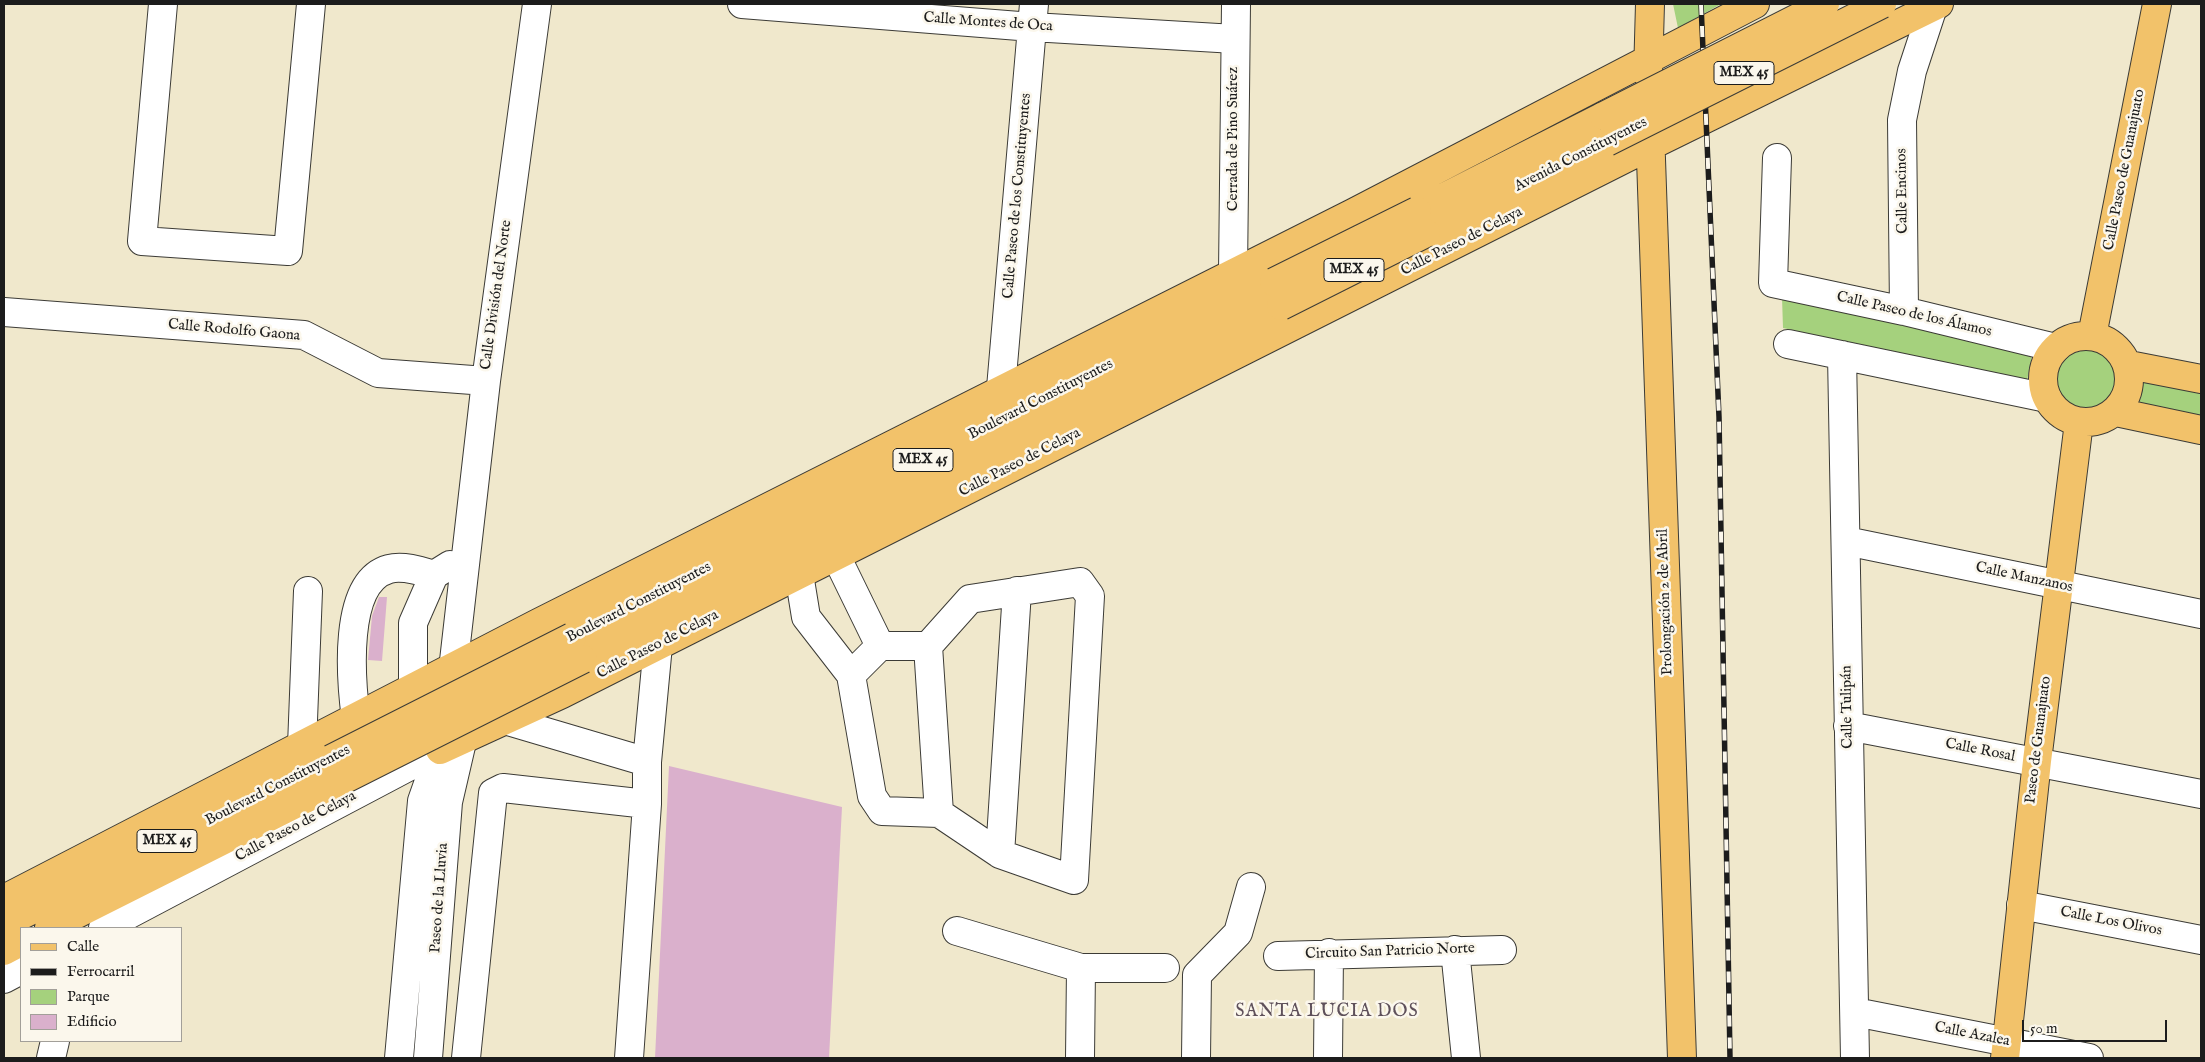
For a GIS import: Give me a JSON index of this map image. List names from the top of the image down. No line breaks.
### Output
{"streets":{"main road":["MEX 45","Avenida Constituyentes","Calle Paseo de Guanajuato","Calle Paseo de Celaya","Boulevard Constituyentes","Prolongación 2 de Abril","Paseo de Guanajuato"],"street":["Calle Montes de Oca","Cerrada de Pino Suárez","Calle Encinos","Calle Paseo de los Constituyentes","Calle División del Norte","Calle Paseo de los Álamos","Calle Rodolfo Gaona","Calle Manzanos","Calle Tulipán","Calle Rosal","Paseo de la Lluvia","Calle Los Olivos","Circuito San Patricio Norte","Calle Azalea"]},"crossings":[["Calle Montes de Oca","Cerrada de Pino Suárez"],["Calle Montes de Oca","Calle Paseo de los Constituyentes"],["Avenida Constituyentes","Calle Paseo de Celaya"],["Avenida Constituyentes","Boulevard Constituyentes"],["Calle Paseo de Guanajuato","Calle Paseo de los Álamos"],["Calle Paseo de Guanajuato","Paseo de Guanajuato"],["Calle Encinos","Calle Paseo de Celaya"],["Calle Encinos","Calle Paseo de los Álamos"],["Calle Paseo de Celaya","Calle División del Norte"],["Calle Paseo de Celaya","Boulevard Constituyentes"],["Calle Paseo de Celaya","Prolongación 2 de Abril"],["Calle Paseo de Celaya","Paseo de la Lluvia"],["Calle División del Norte","Calle Rodolfo Gaona"],["Calle División del Norte","Paseo de la Lluvia"],["Calle Paseo de los Álamos","Paseo de Guanajuato"],["Calle Manzanos","Calle Tulipán"],["Calle Manzanos","Paseo de Guanajuato"],["Calle Tulipán","Calle Rosal"],["Calle Tulipán","Calle Azalea"],["Paseo de Guanajuato","Calle Rosal"],["Paseo de Guanajuato","Calle Los Olivos"],["Paseo de Guanajuato","Calle Azalea"]],"districts":["SANTA LUCIA DOS"],"legend":["Calle","Ferrocarril","Parque","Edificio"],"scale_bar":"50 m"}
